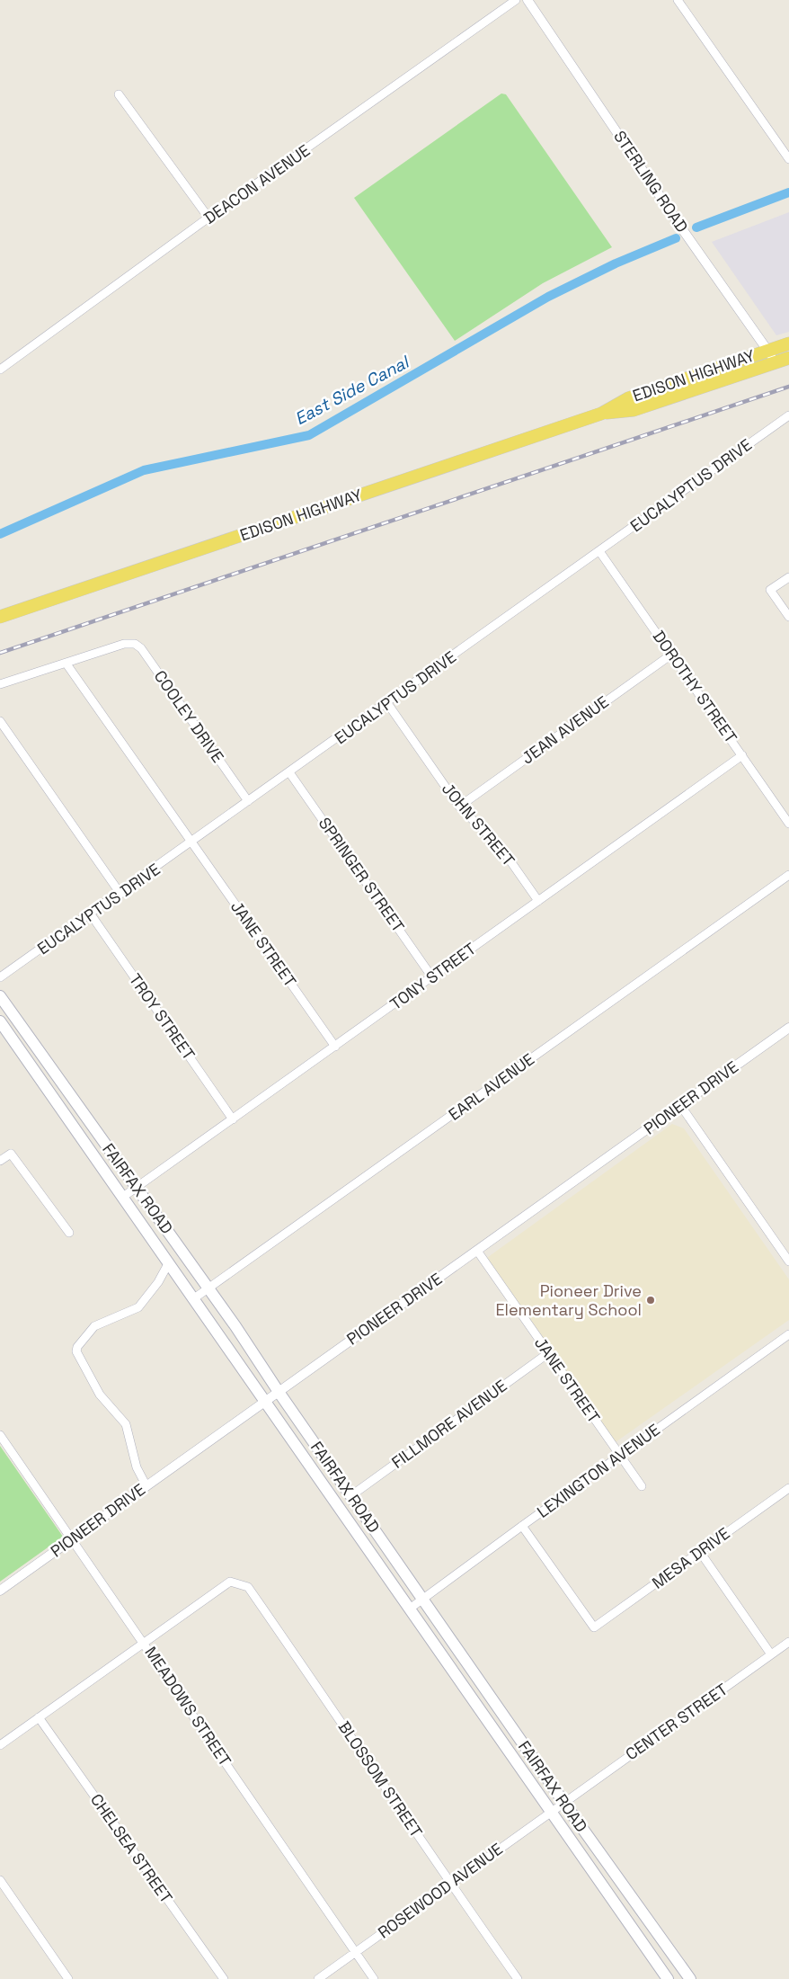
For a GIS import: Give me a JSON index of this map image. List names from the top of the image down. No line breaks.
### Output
{"streets":{"main road":["EDISON HIGHWAY","FAIRFAX ROAD"],"street":["STERLING ROAD","DEACON AVENUE","EUCALYPTUS DRIVE","DOROTHY STREET","COOLEY DRIVE","JEAN AVENUE","JOHN STREET","SPRINGER STREET","JANE STREET","TONY STREET","TROY STREET","EARL AVENUE","PIONEER DRIVE","FILLMORE AVENUE","LEXINGTON AVENUE","MESA DRIVE","MEADOWS STREET","CENTER STREET","BLOSSOM STREET","CHELSEA STREET","ROSEWOOD AVENUE"]},"crossings":[["STERLING ROAD","EDISON HIGHWAY"],["EUCALYPTUS DRIVE","DOROTHY STREET"],["EUCALYPTUS DRIVE","COOLEY DRIVE"],["EUCALYPTUS DRIVE","JOHN STREET"],["EUCALYPTUS DRIVE","SPRINGER STREET"],["EUCALYPTUS DRIVE","JANE STREET"],["EUCALYPTUS DRIVE","TROY STREET"],["DOROTHY STREET","JEAN AVENUE"],["DOROTHY STREET","TONY STREET"],["COOLEY DRIVE","JANE STREET"],["JEAN AVENUE","JOHN STREET"],["JOHN STREET","TONY STREET"],["SPRINGER STREET","TONY STREET"],["JANE STREET","TONY STREET"],["JANE STREET","PIONEER DRIVE"],["JANE STREET","FILLMORE AVENUE"],["JANE STREET","LEXINGTON AVENUE"],["TONY STREET","TROY STREET"],["TONY STREET","FAIRFAX ROAD"],["EARL AVENUE","FAIRFAX ROAD"],["PIONEER DRIVE","FAIRFAX ROAD"],["PIONEER DRIVE","MEADOWS STREET"],["FAIRFAX ROAD","FILLMORE AVENUE"],["FAIRFAX ROAD","LEXINGTON AVENUE"],["FAIRFAX ROAD","CENTER STREET"],["FAIRFAX ROAD","ROSEWOOD AVENUE"],["LEXINGTON AVENUE","MESA DRIVE"],["MEADOWS STREET","BLOSSOM STREET"],["MEADOWS STREET","ROSEWOOD AVENUE"],["CENTER STREET","ROSEWOOD AVENUE"],["BLOSSOM STREET","ROSEWOOD AVENUE"]],"water":["East Side Canal"],"places":["Pioneer Drive Elementary School"]}
